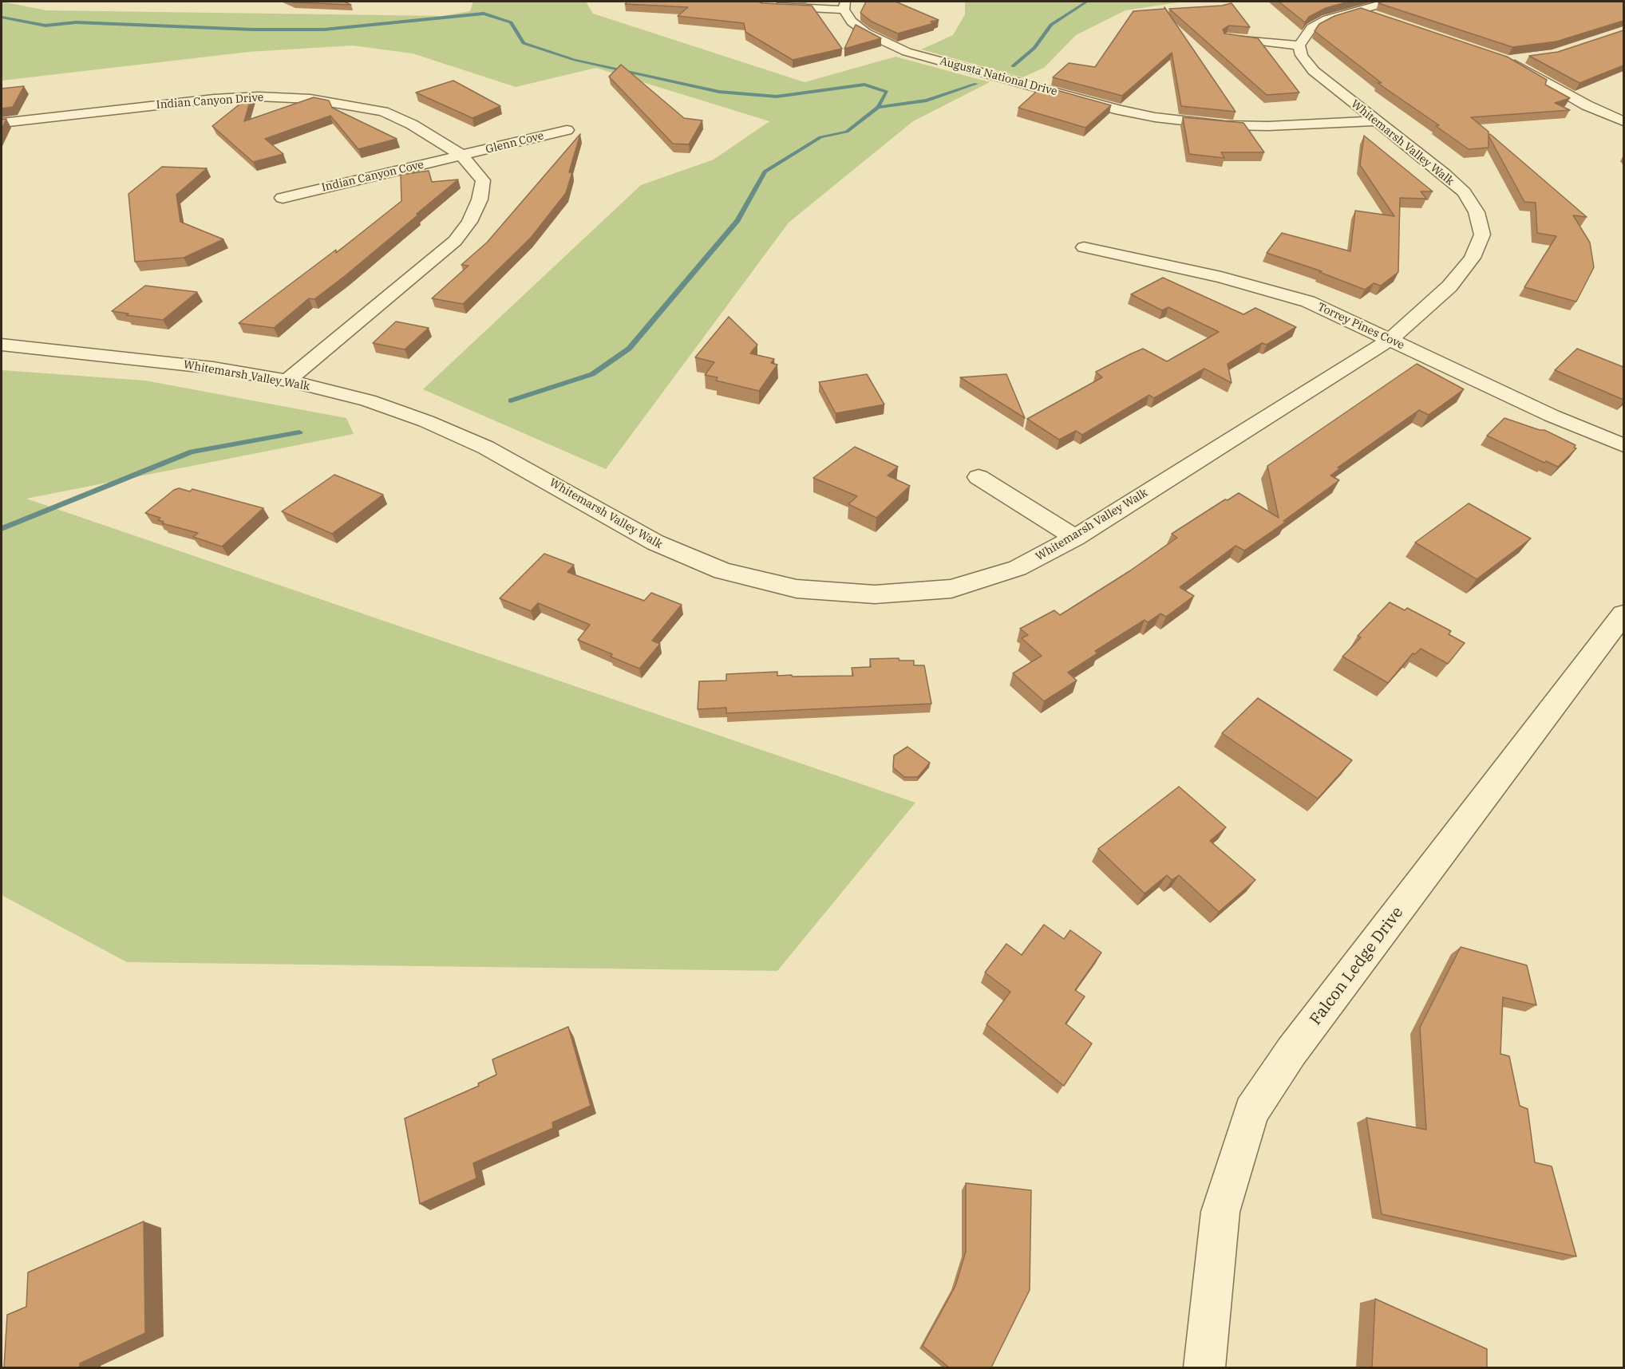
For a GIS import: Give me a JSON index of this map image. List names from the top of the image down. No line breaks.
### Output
{"streets":{"street":["Augusta National Drive","Indian Canyon Drive","Glenn Cove","Whitemarsh Valley Walk","Indian Canyon Cove","Torrey Pines Cove","Falcon Ledge Drive"]},"crossings":[["Augusta National Drive","Whitemarsh Valley Walk"],["Indian Canyon Drive","Glenn Cove"],["Indian Canyon Drive","Whitemarsh Valley Walk"],["Indian Canyon Drive","Indian Canyon Cove"],["Glenn Cove","Indian Canyon Cove"],["Whitemarsh Valley Walk","Torrey Pines Cove"]]}
